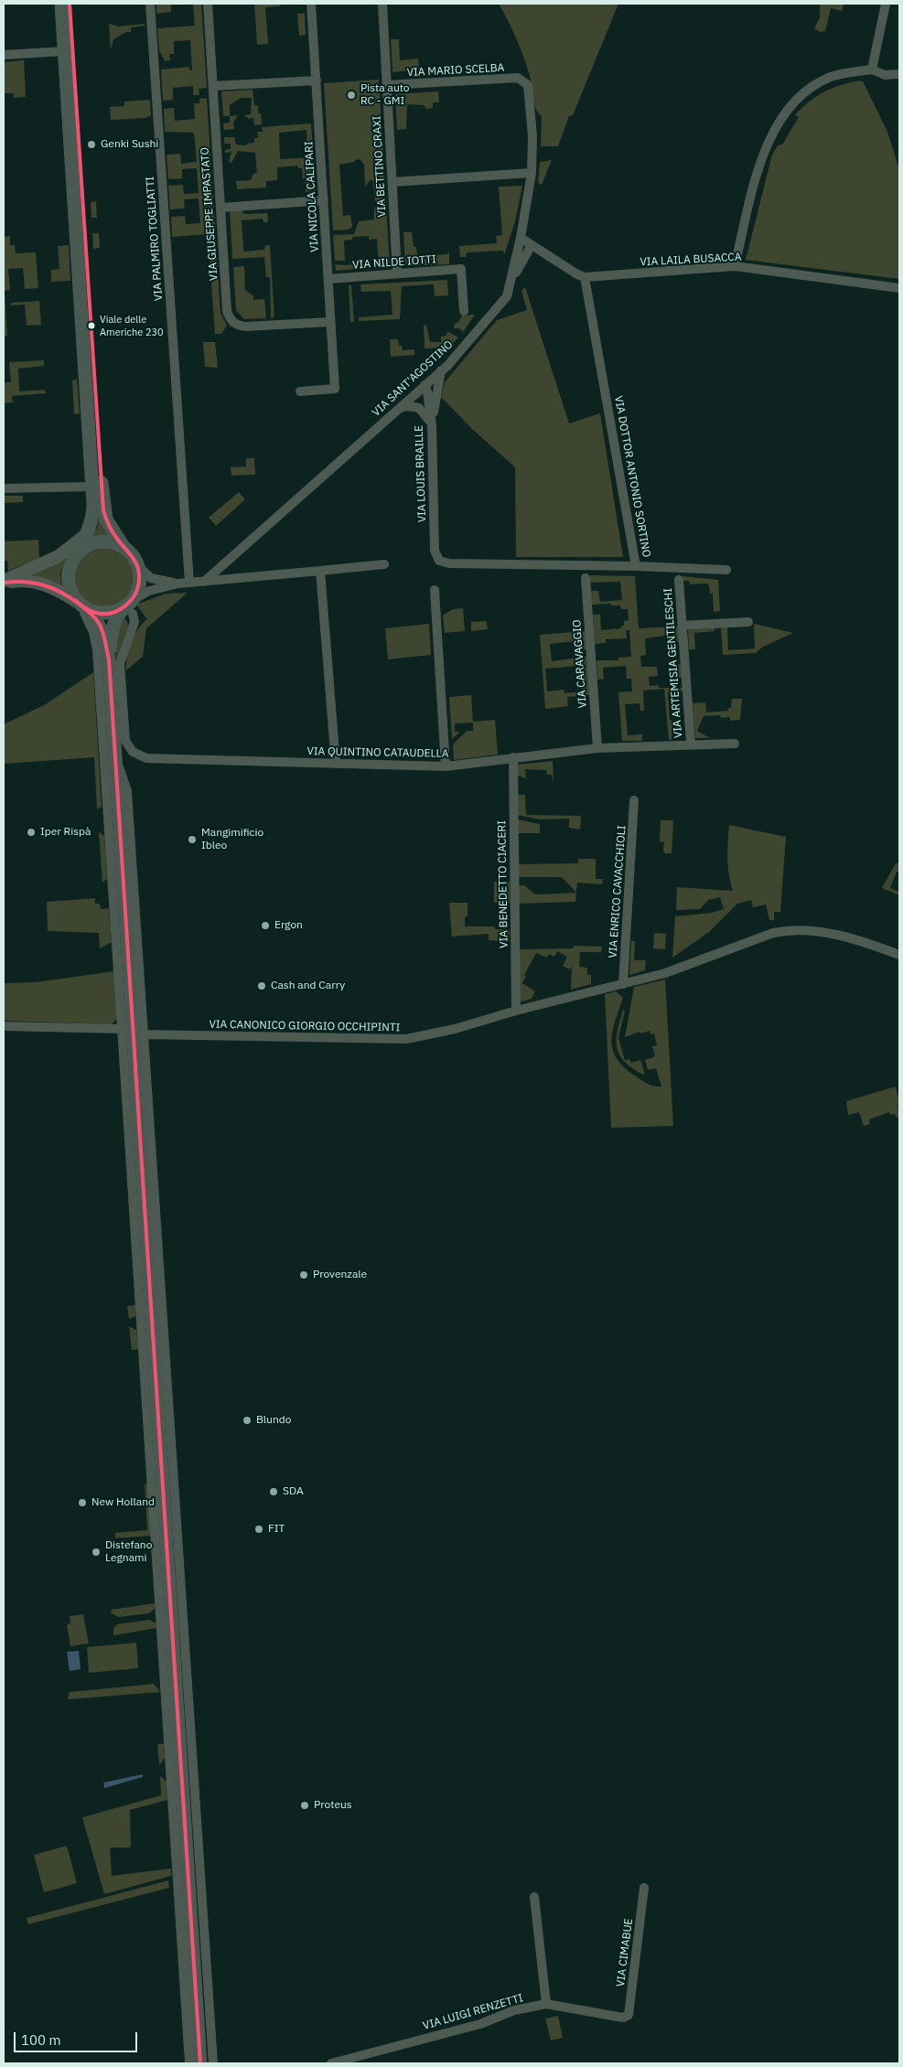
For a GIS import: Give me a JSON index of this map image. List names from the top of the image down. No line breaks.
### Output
{"streets":{"street":["VIA MARIO SCELBA","VIA BETTINO CRAXI","VIA NICOLA CALIPARI","VIA GIUSEPPE IMPASTATO","VIA PALMIRO TOGLIATTI","VIA LAILA BUSACCA","VIA NILDE IOTTI","VIA SANT'AGOSTINO","VIA LOUIS BRAILLE","VIA DOTTOR ANTONIO SORTINO","VIA ARTEMISIA GENTILESCHI","VIA CARAVAGGIO","VIA QUINTINO CATAUDELLA","VIA BENEDETTO CIACERI","VIA ENRICO CAVACCHIOLI","VIA CANONICO GIORGIO OCCHIPINTI","VIA CIMABUE","VIA LUIGI RENZETTI"]},"crossings":[["VIA MARIO SCELBA","VIA BETTINO CRAXI"],["VIA MARIO SCELBA","VIA SANT'AGOSTINO"],["VIA BETTINO CRAXI","VIA NILDE IOTTI"],["VIA NICOLA CALIPARI","VIA GIUSEPPE IMPASTATO"],["VIA NICOLA CALIPARI","VIA NILDE IOTTI"],["VIA LAILA BUSACCA","VIA DOTTOR ANTONIO SORTINO"],["VIA SANT'AGOSTINO","VIA LOUIS BRAILLE"],["VIA LOUIS BRAILLE","VIA DOTTOR ANTONIO SORTINO"],["VIA ARTEMISIA GENTILESCHI","VIA QUINTINO CATAUDELLA"],["VIA CARAVAGGIO","VIA QUINTINO CATAUDELLA"],["VIA QUINTINO CATAUDELLA","VIA BENEDETTO CIACERI"],["VIA BENEDETTO CIACERI","VIA CANONICO GIORGIO OCCHIPINTI"],["VIA ENRICO CAVACCHIOLI","VIA CANONICO GIORGIO OCCHIPINTI"],["VIA CIMABUE","VIA LUIGI RENZETTI"]],"places":["Pista auto RC - GMI","Genki Sushi","Viale delle Americhe 230","Iper Rispà","Mangimificio Ibleo","Ergon","Cash and Carry","Provenzale","Blundo","SDA","New Holland","FIT","Distefano Legnami","Proteus"],"scale_bar":"100 m"}
